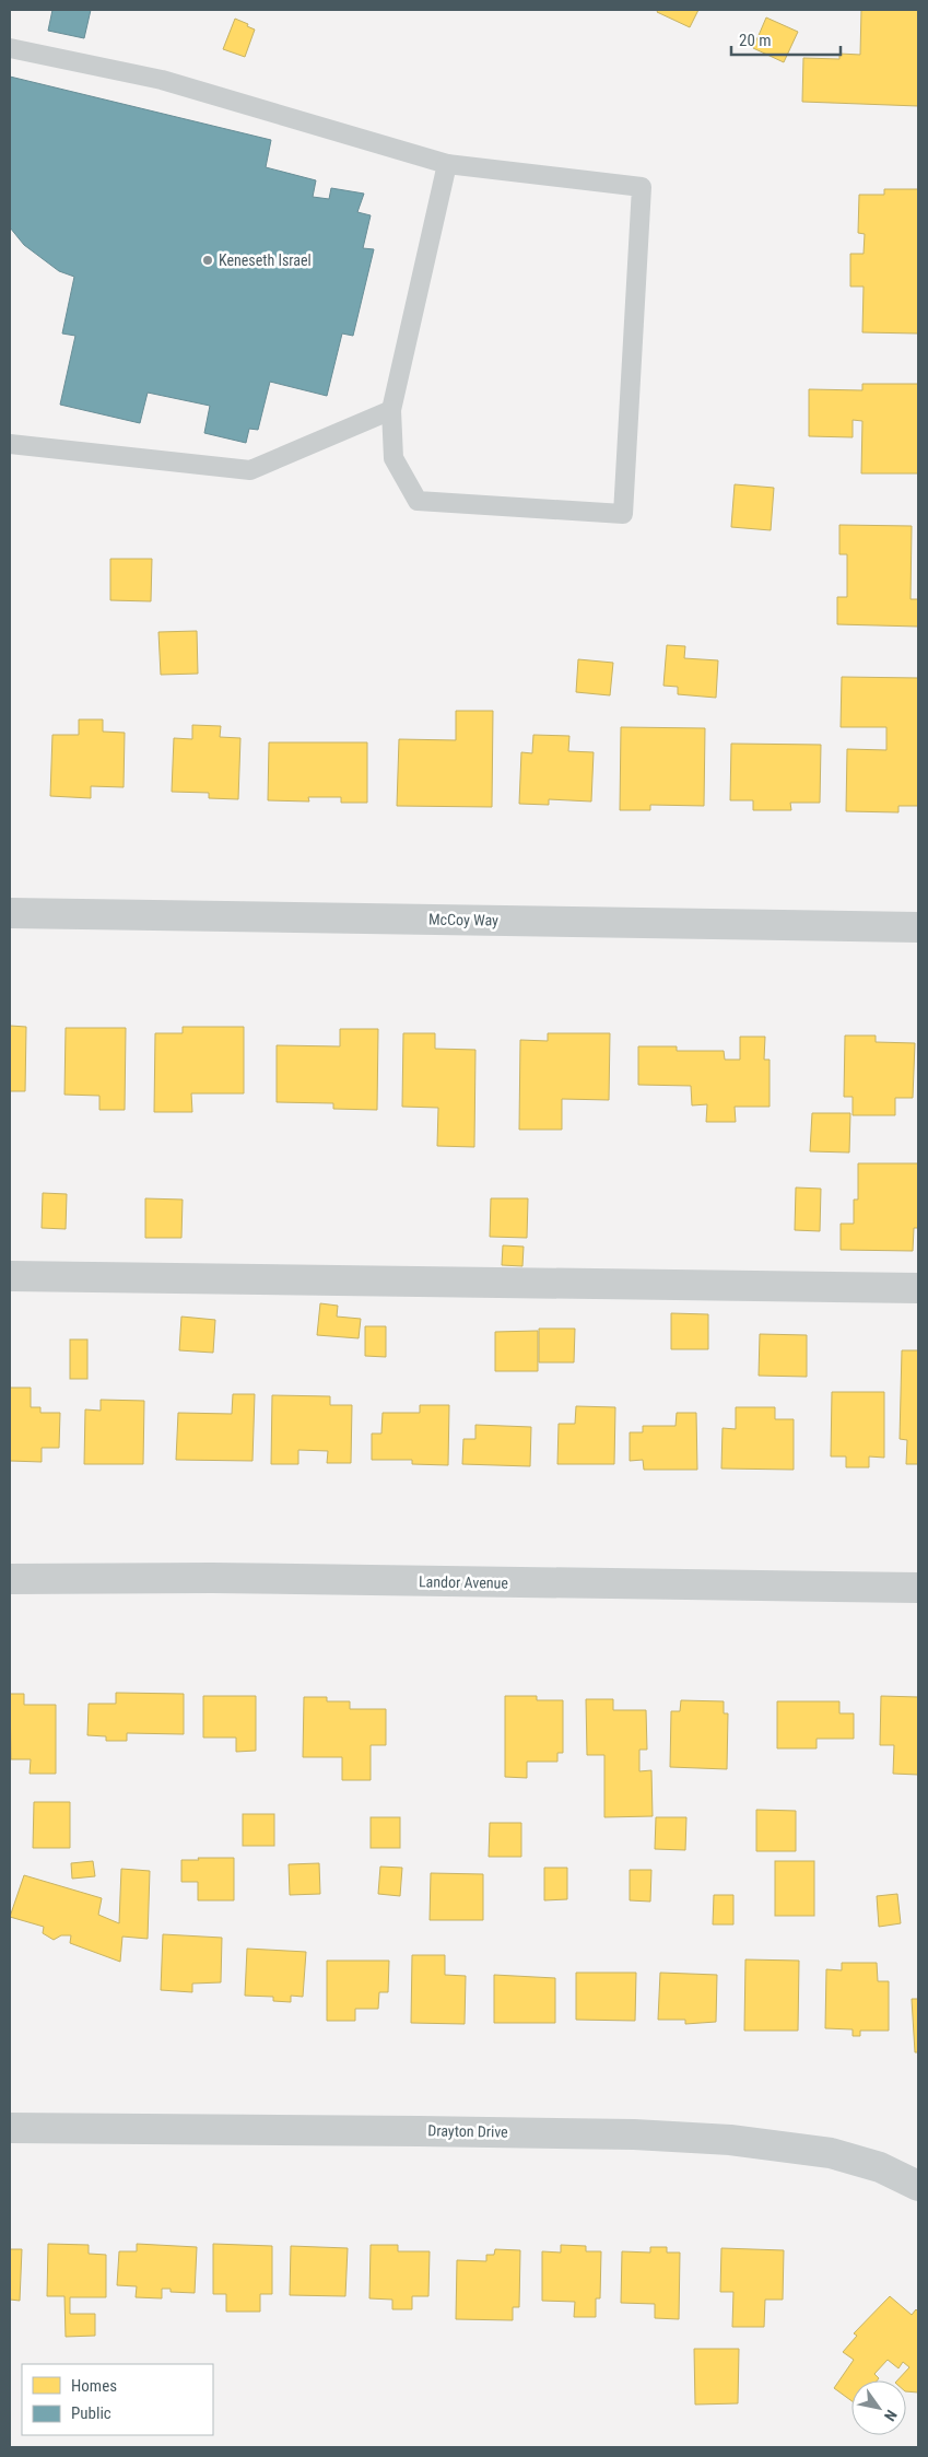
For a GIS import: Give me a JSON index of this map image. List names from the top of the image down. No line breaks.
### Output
{"streets":{"street":["McCoy Way","Landor Avenue","Drayton Drive"]},"places":["Keneseth Israel"],"legend":["Homes","Public"],"scale_bar":"20 m","north":"bottom right"}
